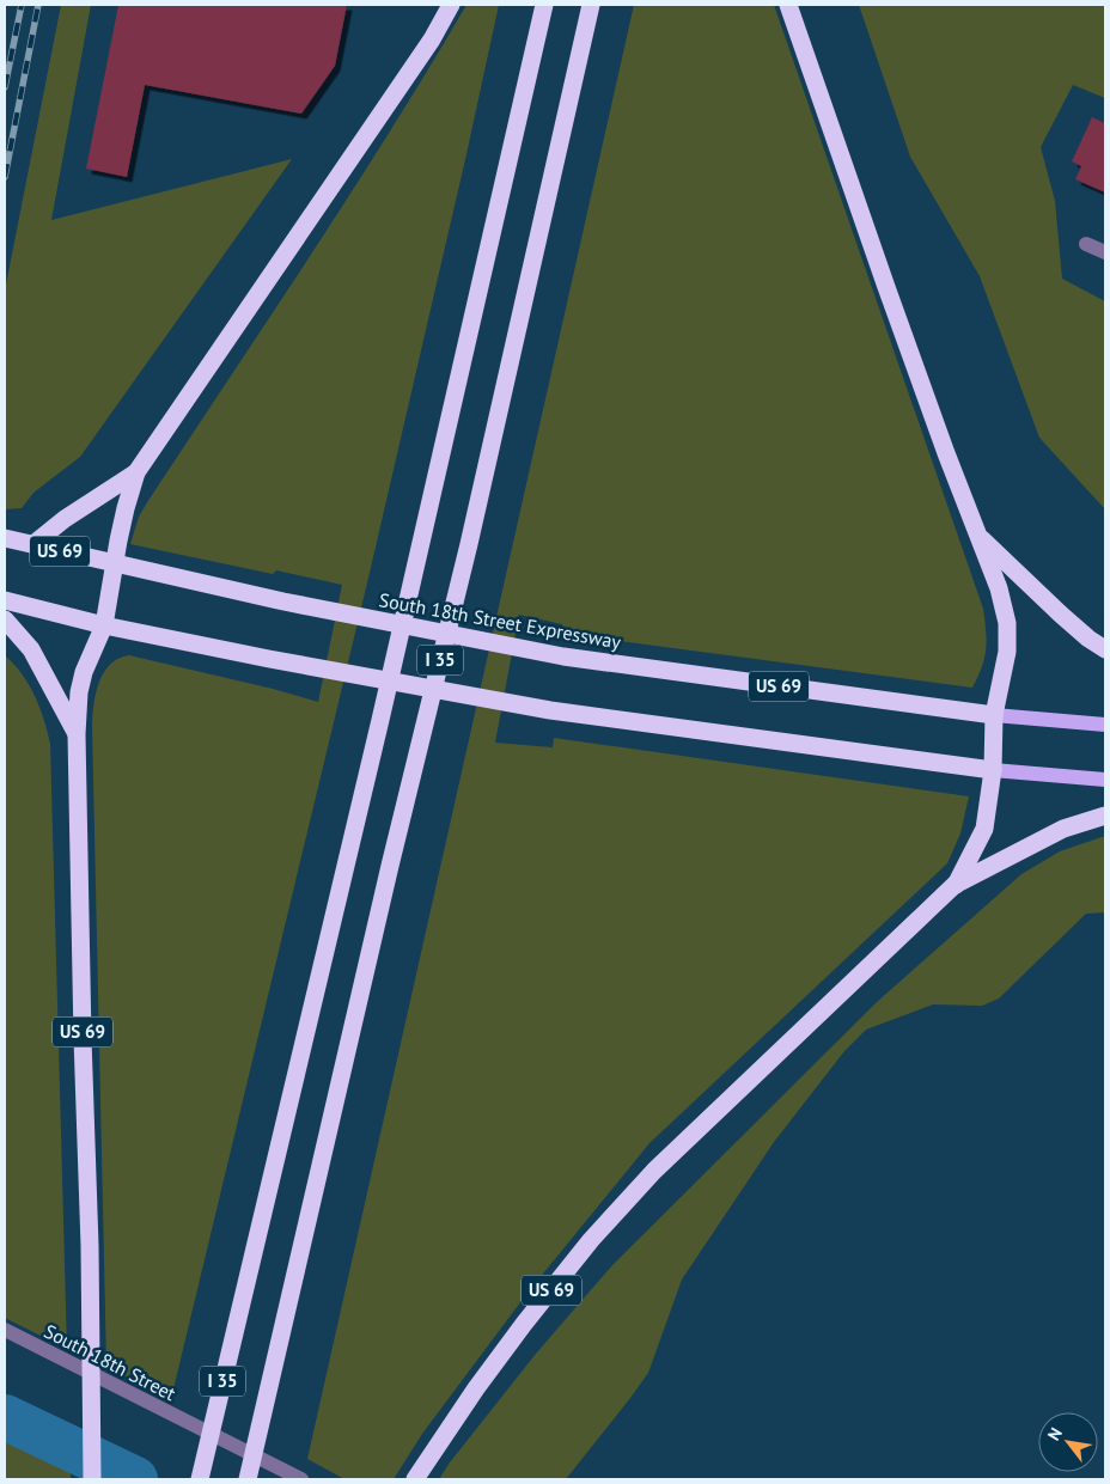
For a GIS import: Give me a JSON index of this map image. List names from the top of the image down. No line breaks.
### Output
{"streets":{"highway":["US 69","South 18th Street Expressway","I 35"],"street":["South 18th Street"]},"crossings":[["US 69","South 18th Street Expressway"]],"north":"top left"}
